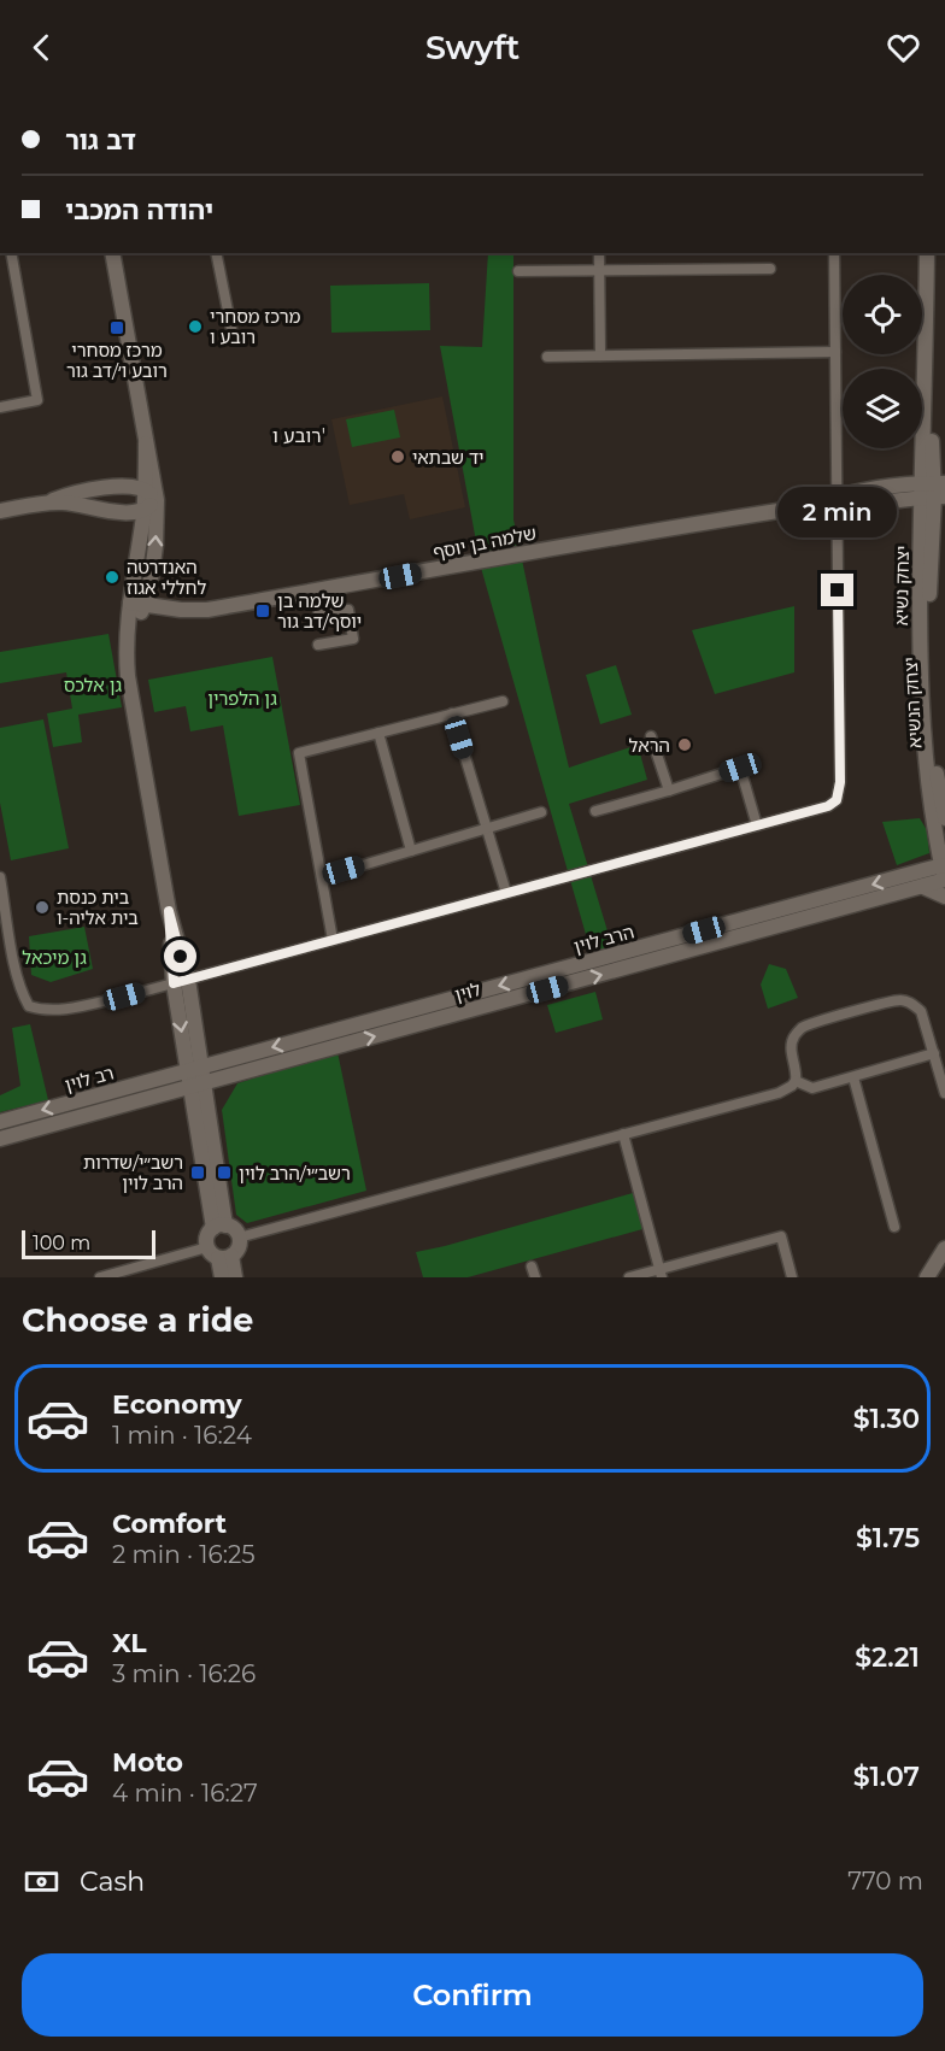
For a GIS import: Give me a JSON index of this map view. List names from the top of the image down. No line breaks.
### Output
{"streets":{"main road":["שלמה בן יוסף","יצחק נשיא","יצחק הנשיא","הרב לוין","לוין","רב לוין"]},"crossings":[["שלמה בן יוסף","יצחק נשיא"],["שלמה בן יוסף","יצחק הנשיא"],["יצחק נשיא","יצחק הנשיא"],["יצחק נשיא","הרב לוין"],["יצחק נשיא","לוין"],["הרב לוין","לוין"],["הרב לוין","רב לוין"],["לוין","רב לוין"]],"one_way":["הרב לוין","לוין","רב לוין"],"districts":["רובע ו'"],"parks":["גן אלכס","גן הלפרין","גן מיכאל"],"places":{"other":["מרכז מסחרי רובע ו","יד שבתאי","האנדרטה לחללי אגוז","הראל","בית כנסת בית אליה-ו"],"transit":["מרכז מסחרי רובע ו׳/דב גור","שלמה בן יוסף/דב גור","רשב״י/שדרות הרב לוין","רשב״י/הרב לוין"]},"scale_bar":"100 m","page":{"header":"Swyft","banner":["דב גור","יהודה המכבי"],"bubble":"2 min","scale":"100 m","heading":"Choose a ride","list":[{"name":"Economy","note":"1 min · 16:24","value":"$1.30"},{"name":"Comfort","note":"2 min · 16:25","value":"$1.75"},{"name":"XL","note":"3 min · 16:26","value":"$2.21"},{"name":"Moto","note":"4 min · 16:27","value":"$1.07"}],"pay":["Cash","770 m"],"buttons":"Confirm"}}
